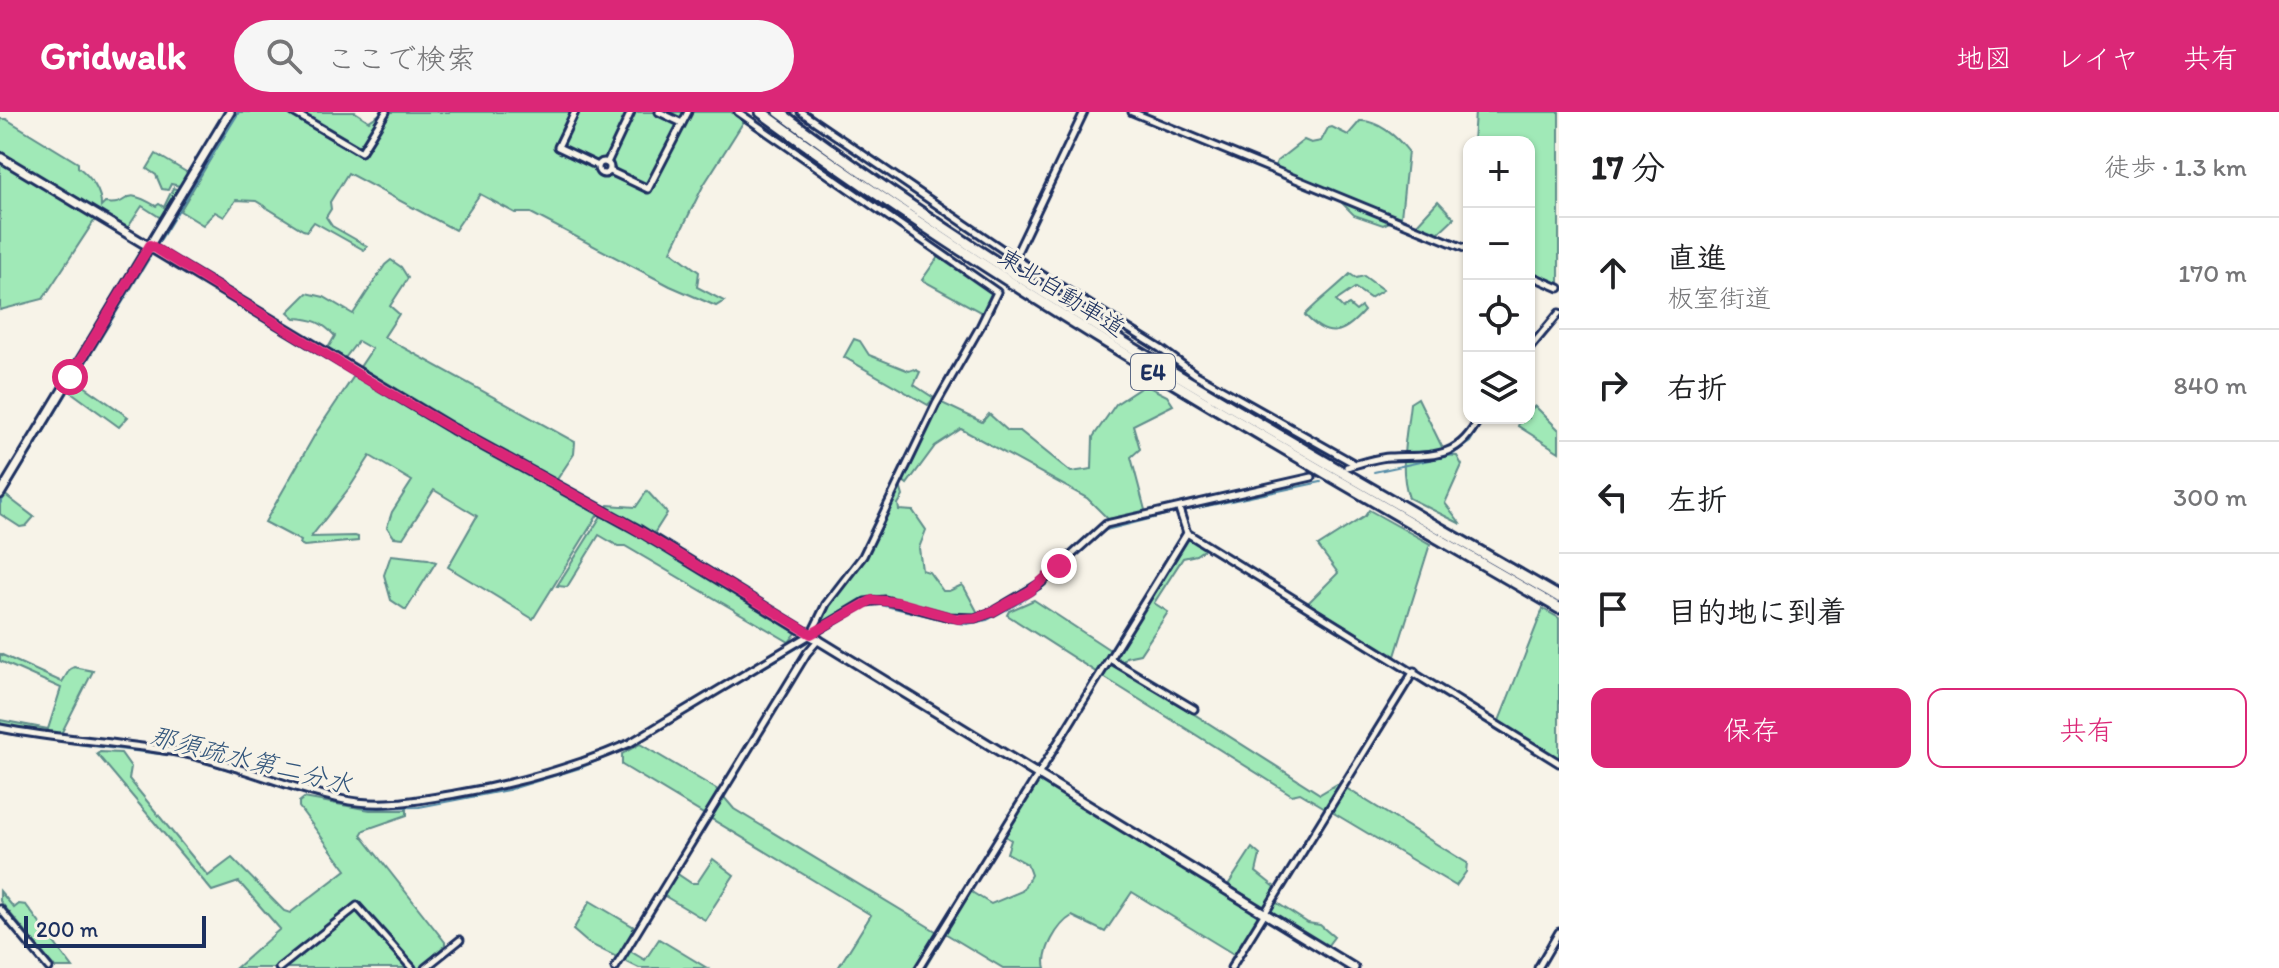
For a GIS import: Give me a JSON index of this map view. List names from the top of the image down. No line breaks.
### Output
{"streets":{"highway":["東北自動車道","E4"]},"water":["那須疏水第二分水"],"scale_bar":"200 m","page":{"header":"Gridwalk","search":"ここで検索","nav":["地図","レイヤ","共有"],"heading":["17 分","徒歩 · 1.3 km"],"map_buttons":["+","−"],"list":[["直進","板室街道","170 m"],["右折","840 m"],["左折","300 m"],"目的地に到着"],"buttons":["保存","共有"],"scale":"200 m"}}
